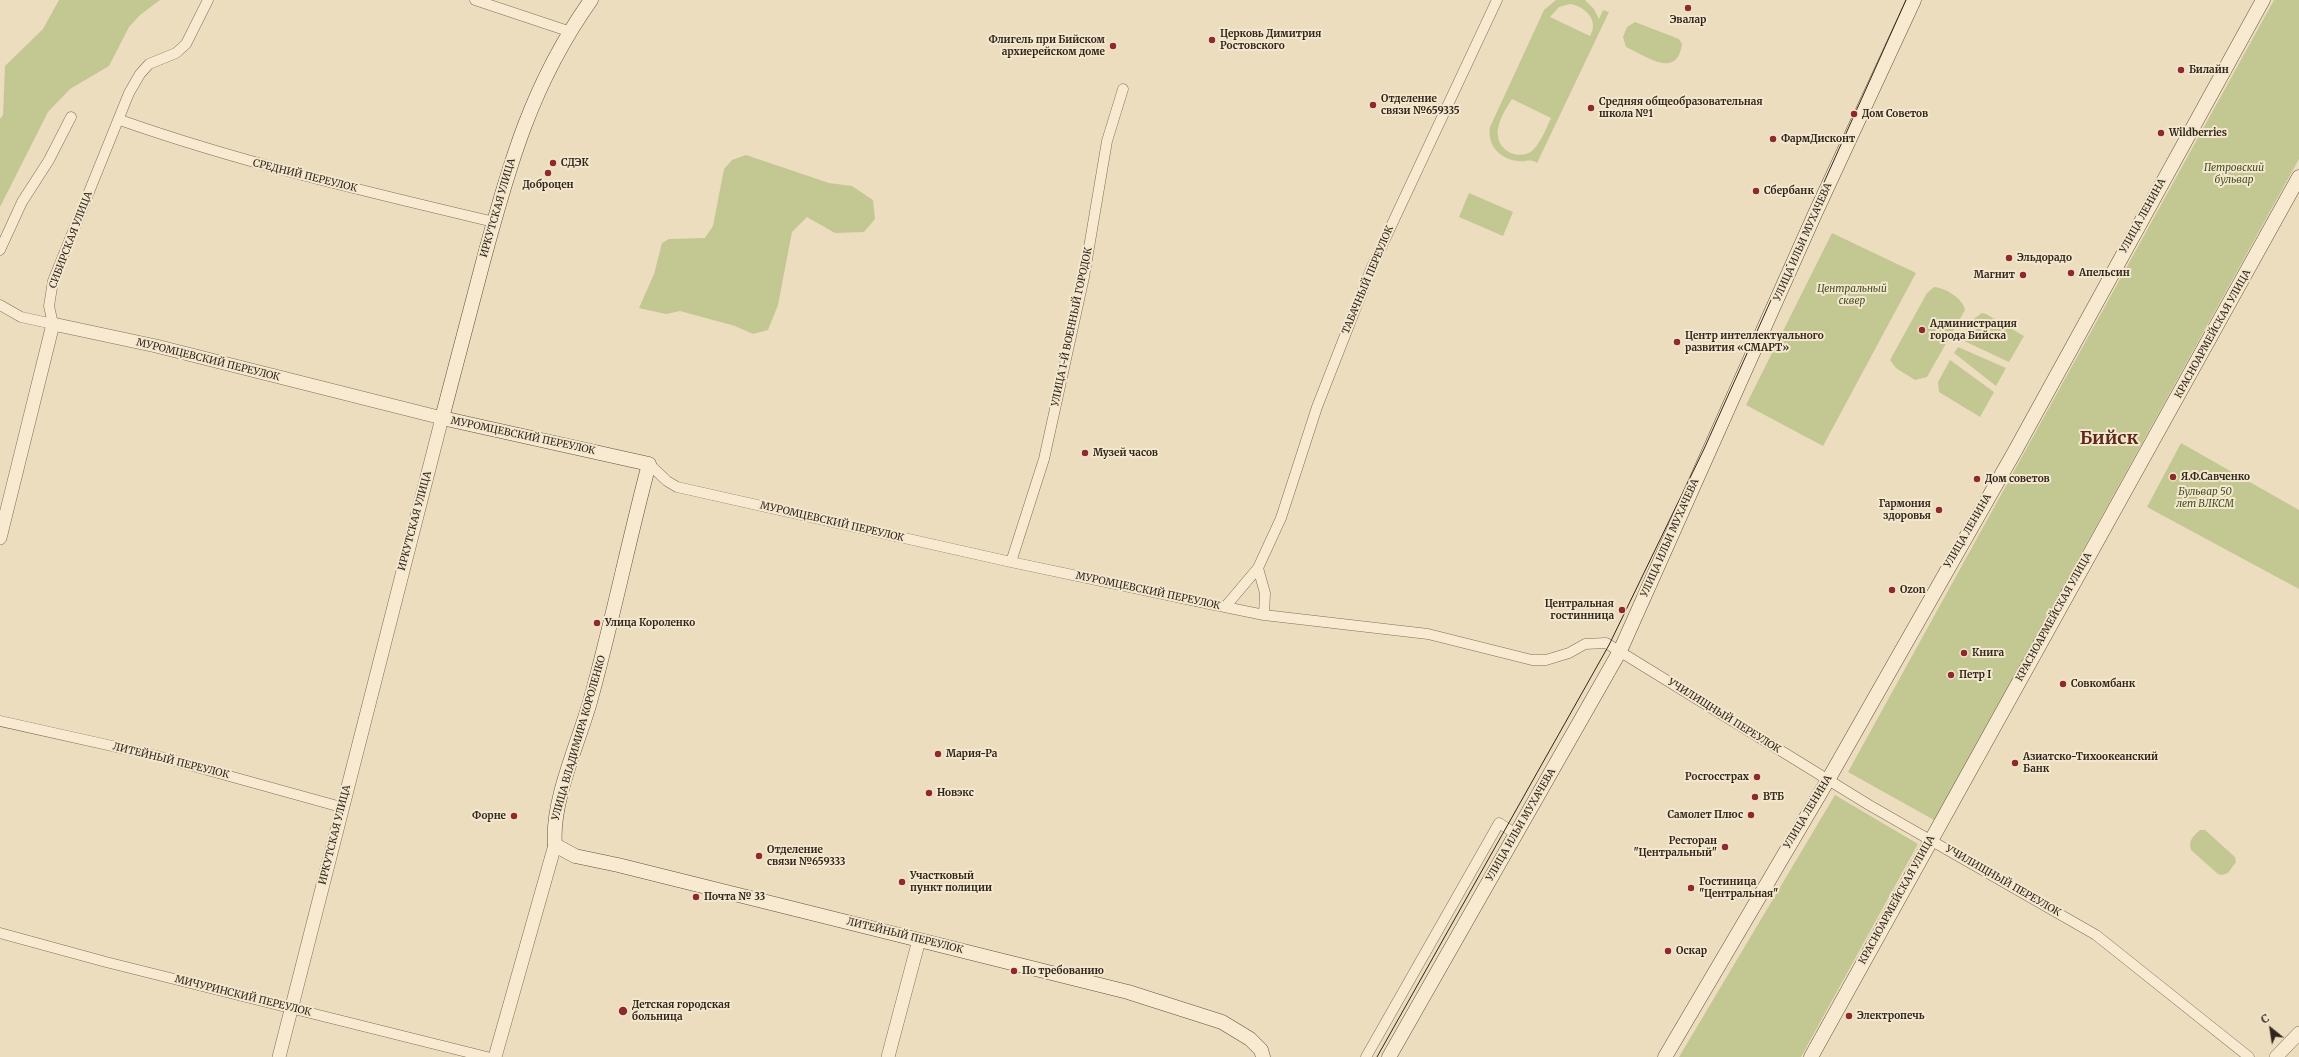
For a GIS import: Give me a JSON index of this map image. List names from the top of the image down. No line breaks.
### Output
{"streets":{"main road":["ИРКУТСКАЯ УЛИЦА","УЛИЦА ЛЕНИНА","УЛИЦА ИЛЬИ МУХАЧЕВА","КРАСНОАРМЕЙСКАЯ УЛИЦА","МУРОМЦЕВСКИЙ ПЕРЕУЛОК","УЛИЦА ВЛАДИМИРА КОРОЛЕНКО","ЛИТЕЙНЫЙ ПЕРЕУЛОК"],"street":["СРЕДНИЙ ПЕРЕУЛОК","СИБИРСКАЯ УЛИЦА","ТАБАЧНЫЙ ПЕРЕУЛОК","УЛИЦА 1-Й ВОЕННЫЙ ГОРОДОК","УЧИЛИЩНЫЙ ПЕРЕУЛОК","МИЧУРИНСКИЙ ПЕРЕУЛОК"]},"crossings":[["СРЕДНИЙ ПЕРЕУЛОК","ИРКУТСКАЯ УЛИЦА"],["СРЕДНИЙ ПЕРЕУЛОК","СИБИРСКАЯ УЛИЦА"],["ИРКУТСКАЯ УЛИЦА","МУРОМЦЕВСКИЙ ПЕРЕУЛОК"],["ИРКУТСКАЯ УЛИЦА","ЛИТЕЙНЫЙ ПЕРЕУЛОК"],["ИРКУТСКАЯ УЛИЦА","МИЧУРИНСКИЙ ПЕРЕУЛОК"],["УЛИЦА ЛЕНИНА","УЧИЛИЩНЫЙ ПЕРЕУЛОК"],["СИБИРСКАЯ УЛИЦА","МУРОМЦЕВСКИЙ ПЕРЕУЛОК"],["УЛИЦА ИЛЬИ МУХАЧЕВА","МУРОМЦЕВСКИЙ ПЕРЕУЛОК"],["УЛИЦА ИЛЬИ МУХАЧЕВА","УЧИЛИЩНЫЙ ПЕРЕУЛОК"],["ТАБАЧНЫЙ ПЕРЕУЛОК","МУРОМЦЕВСКИЙ ПЕРЕУЛОК"],["УЛИЦА 1-Й ВОЕННЫЙ ГОРОДОК","МУРОМЦЕВСКИЙ ПЕРЕУЛОК"],["КРАСНОАРМЕЙСКАЯ УЛИЦА","УЧИЛИЩНЫЙ ПЕРЕУЛОК"],["МУРОМЦЕВСКИЙ ПЕРЕУЛОК","УЧИЛИЩНЫЙ ПЕРЕУЛОК"],["МУРОМЦЕВСКИЙ ПЕРЕУЛОК","УЛИЦА ВЛАДИМИРА КОРОЛЕНКО"],["УЛИЦА ВЛАДИМИРА КОРОЛЕНКО","ЛИТЕЙНЫЙ ПЕРЕУЛОК"]],"districts":["Бийск"],"parks":["Петровский бульвар","Центральный сквер","Бульвар 50 лет ВЛКСМ"],"places":["Эвалар","Церковь Димитрия Ростовского","Флигель при Бийском архиерейском доме","Билайн","Отделение связи №659335","Средняя общеобразовательная школа №1","Дом Советов","Wildberries","ФармДисконт","СДЭК","Доброцен","Сбербанк","Эльдорадо","Апельсин","Магнит","Администрация города Бийска","Центр интеллектуального развития «СМАРТ»","Музей часов","Я.Ф.Савченко","Дом советов","Гармония здоровья","Ozon","Центральная гостинница","Улица Короленко","Книга","Петр I","Совкомбанк","Мария-Ра","Азиатско-Тихоокеанский Банк","Росгосстрах","Новэкс","ВТБ","Самолет Плюс","Форне","Ресторан \"Центральный\"","Отделение связи №659333","Участковый пункт полиции","Гостиница \"Центральная\"","Почта № 33","Оскар","По требованию","Детская городская больница","Электропечь"],"north":"top left"}
